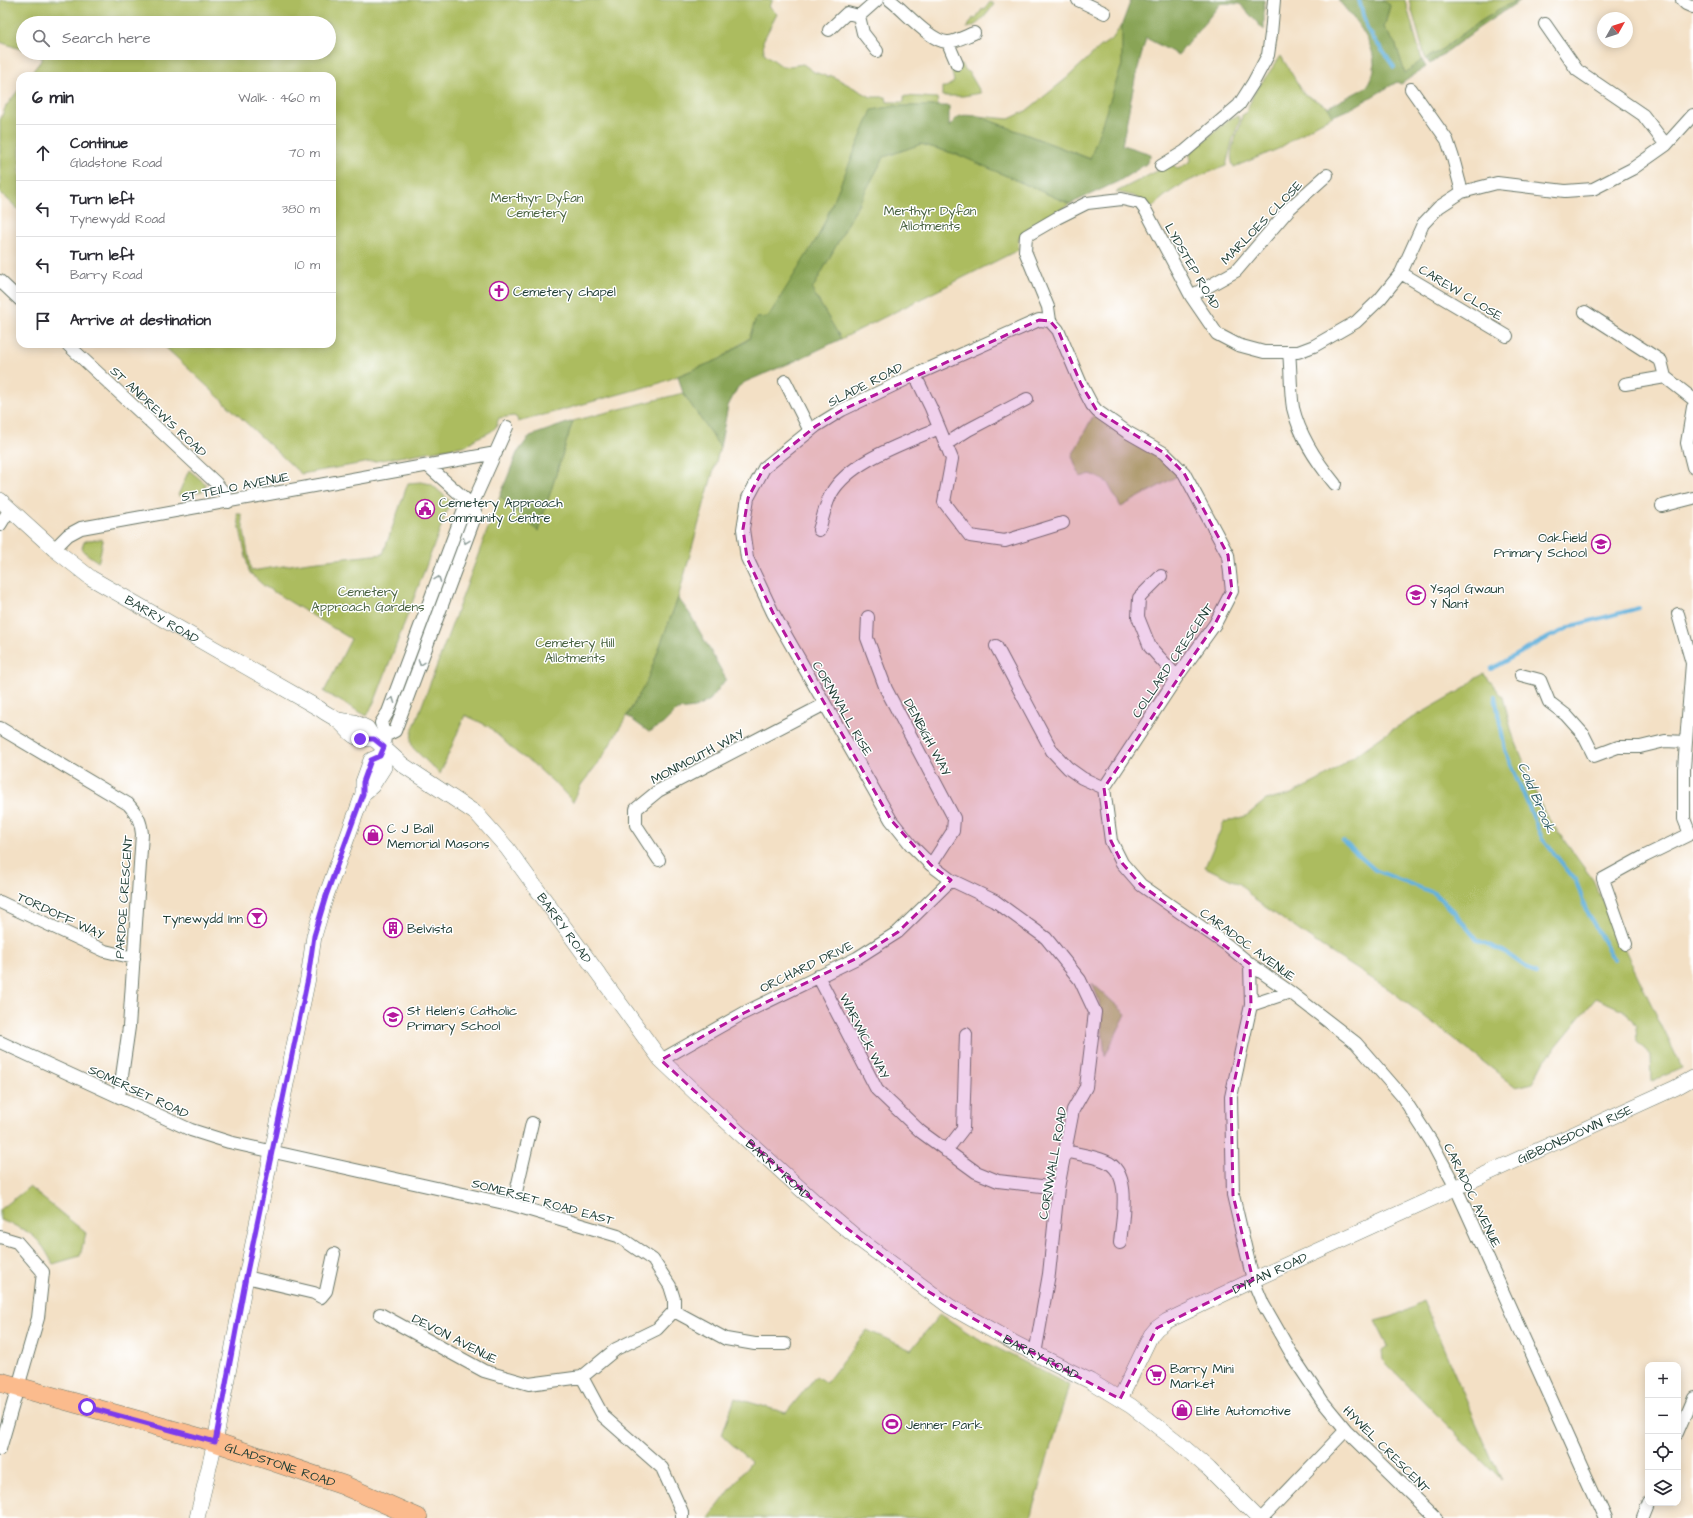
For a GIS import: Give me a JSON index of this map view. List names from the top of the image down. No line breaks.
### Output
{"streets":{"main road":["GLADSTONE ROAD"],"street":["MARLOES CLOSE","LYDSTEP ROAD","CAREW CLOSE","SLADE ROAD","ST ANDREW'S ROAD","ST TEILO AVENUE","BARRY ROAD","COLLARD CRESCENT","CORNWALL RISE","DENBIGH WAY","MONMOUTH WAY","PARDOE CRESCENT","TORDOFF WAY","CARADOC AVENUE","ORCHARD DRIVE","WARWICK WAY","SOMERSET ROAD","GIBBONSDOWN RISE","CORNWALL ROAD","SOMERSET ROAD EAST","DYFAN ROAD","DEVON AVENUE","HYWEL CRESCENT"]},"crossings":[["MARLOES CLOSE","LYDSTEP ROAD"],["LYDSTEP ROAD","CAREW CLOSE"],["LYDSTEP ROAD","COLLARD CRESCENT"],["SLADE ROAD","COLLARD CRESCENT"],["SLADE ROAD","CORNWALL RISE"],["ST ANDREW'S ROAD","ST TEILO AVENUE"],["ST TEILO AVENUE","BARRY ROAD"],["BARRY ROAD","ORCHARD DRIVE"],["BARRY ROAD","CORNWALL ROAD"],["BARRY ROAD","DYFAN ROAD"],["COLLARD CRESCENT","CARADOC AVENUE"],["CORNWALL RISE","DENBIGH WAY"],["CORNWALL RISE","MONMOUTH WAY"],["CORNWALL RISE","ORCHARD DRIVE"],["CORNWALL RISE","CORNWALL ROAD"],["PARDOE CRESCENT","TORDOFF WAY"],["PARDOE CRESCENT","SOMERSET ROAD"],["CARADOC AVENUE","GIBBONSDOWN RISE"],["CARADOC AVENUE","DYFAN ROAD"],["CARADOC AVENUE","HYWEL CRESCENT"],["ORCHARD DRIVE","WARWICK WAY"],["ORCHARD DRIVE","CORNWALL ROAD"],["WARWICK WAY","CORNWALL ROAD"],["SOMERSET ROAD","SOMERSET ROAD EAST"],["GIBBONSDOWN RISE","DYFAN ROAD"],["DYFAN ROAD","HYWEL CRESCENT"]],"water":["Cold Brook"],"parks":["Merthyr Dyfan Cemetery","Merthyr Dyfan Allotments","Cemetery Approach Gardens","Cemetery Hill Allotments"],"places":{"church":["Cemetery chapel"],"public building":["Cemetery Approach Community Centre"],"school or university":["Oakfield Primary School","Ysgol Gwaun Y Nant","St Helen's Catholic Primary School"],"shop":["C J Ball Memorial Masons","Elite Automotive"],"bar":["Tynewydd Inn"],"building":["Belvista"],"supermarket":["Barry Mini Market"],"sports":["Jenner Park"]},"north":"top right","page":{"search":"Search here","heading":["6 min","Walk · 460 m"],"list":[["Continue","Gladstone Road","70 m"],["Turn left","Tynewydd Road","380 m"],["Turn left","Barry Road","10 m"],"Arrive at destination"],"map_buttons":["+","−"]}}
